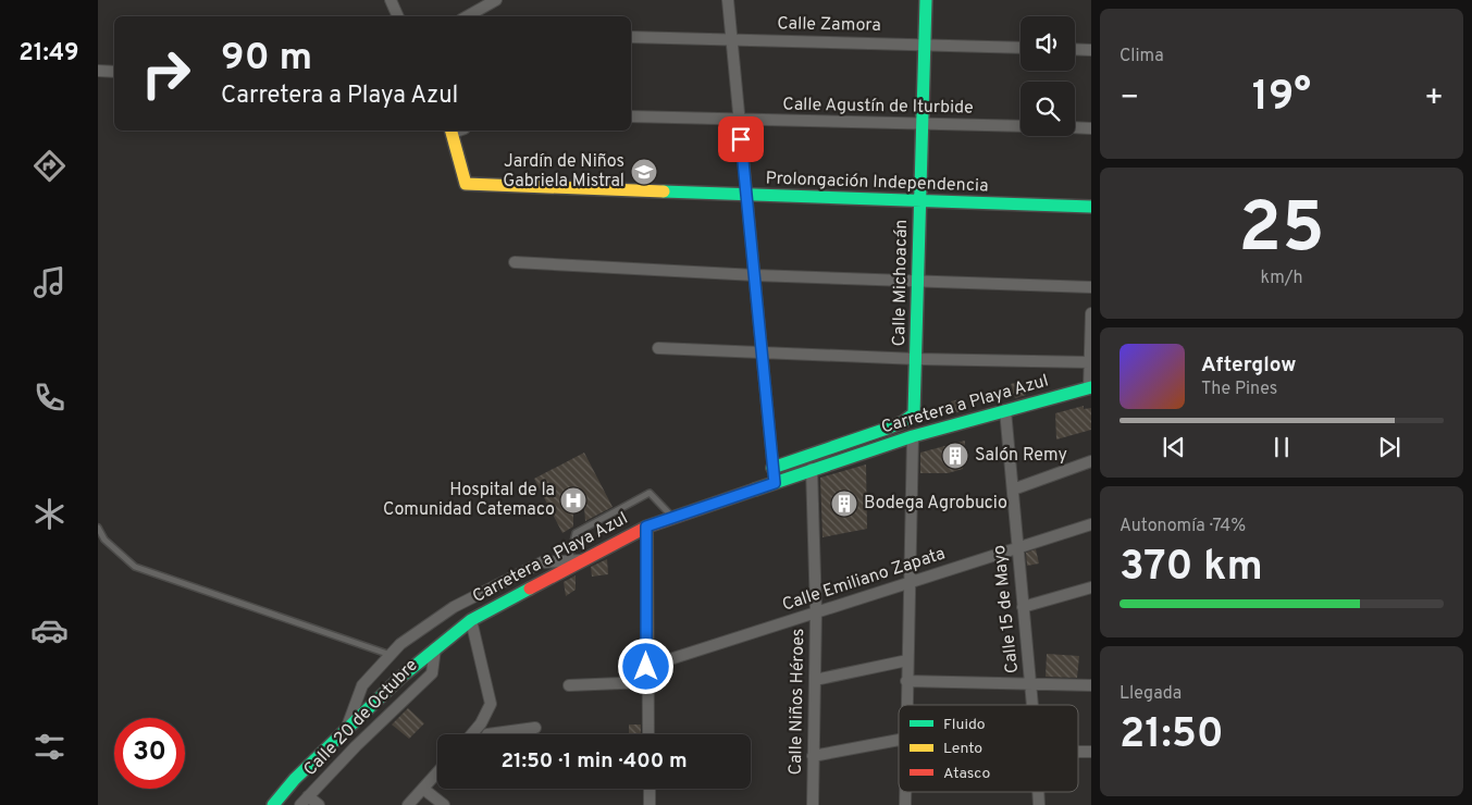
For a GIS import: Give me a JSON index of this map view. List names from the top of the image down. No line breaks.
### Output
{"streets":{"street":["Calle Zamora","Calle Agustín de Iturbide","Prolongación Independencia","Calle Michoacán","Carretera a Playa Azul","Calle Emiliano Zapata","Calle 15 de Mayo","Calle Niños Héroes","Calle 20 de Octubre"]},"crossings":[["Calle Zamora","Calle Michoacán"],["Calle Agustín de Iturbide","Calle Michoacán"],["Prolongación Independencia","Calle Michoacán"],["Carretera a Playa Azul","Calle 15 de Mayo"],["Carretera a Playa Azul","Calle Niños Héroes"],["Carretera a Playa Azul","Calle 20 de Octubre"],["Calle Emiliano Zapata","Calle 15 de Mayo"],["Calle Emiliano Zapata","Calle Niños Héroes"]],"places":{"school or university":["Jardín de Niños Gabriela Mistral"],"building":["Salón Remy","Bodega Agrobucio"],"hospital":["Hospital de la Comunidad Catemaco"]},"legend":["Fluido","Lento","Atasco"],"page":{"tabs":"21:49","tile":["Clima",["25","km/h"],["Autonomía · 74%","370 km"],["Llegada","21:50"]],"turn":["90 m","Carretera a Playa Azul"],"heat":["−","19°","+"],"song":["Afterglow","The Pines"],"limit":"30","trip":"21:50 · 1 min · 400 m"}}
